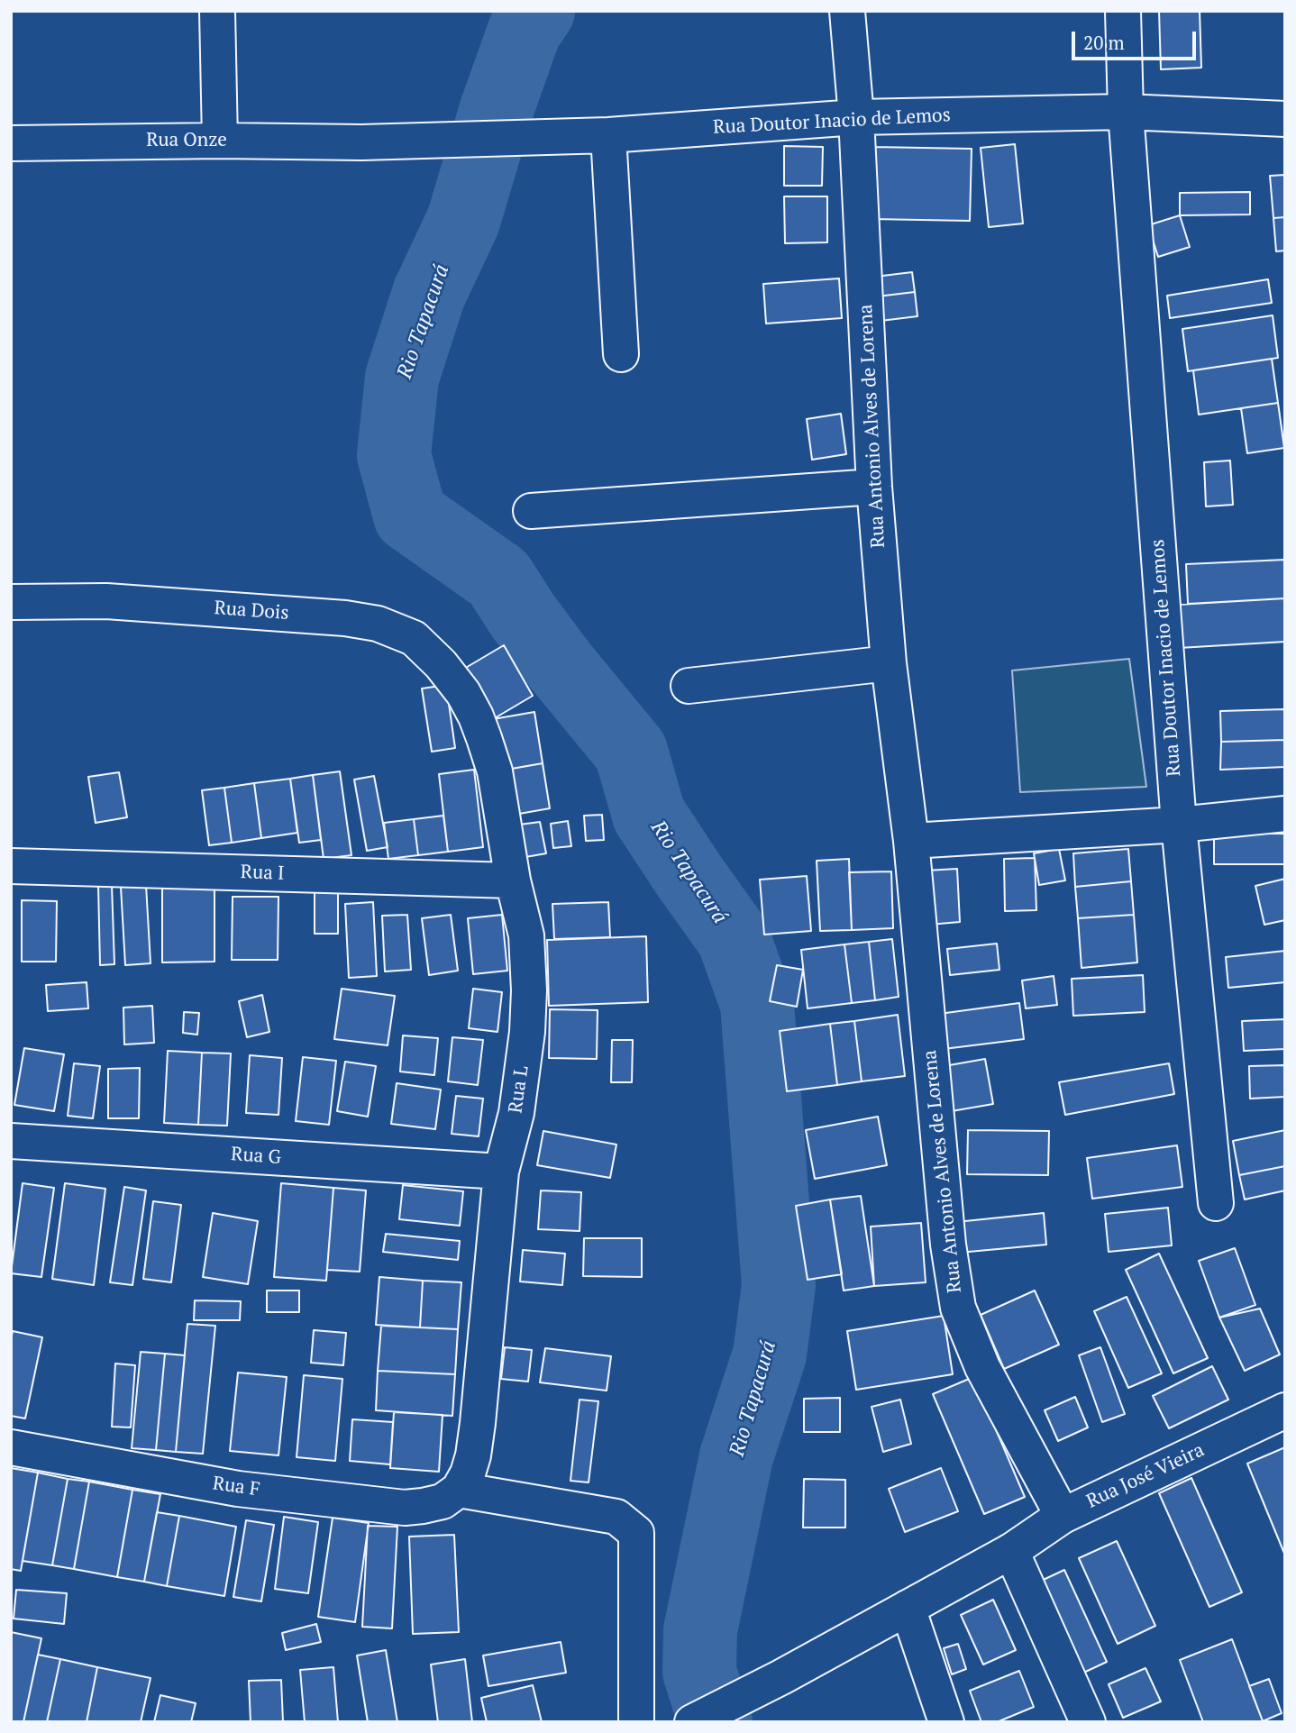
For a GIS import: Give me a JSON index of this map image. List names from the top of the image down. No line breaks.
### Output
{"streets":{"street":["Rua Doutor Inacio de Lemos","Rua Onze","Rua Antonio Alves de Lorena","Rua Dois","Rua I","Rua L","Rua G","Rua José Vieira","Rua F"]},"crossings":[["Rua Doutor Inacio de Lemos","Rua Onze"],["Rua Doutor Inacio de Lemos","Rua Antonio Alves de Lorena"],["Rua Antonio Alves de Lorena","Rua José Vieira"],["Rua Dois","Rua L"],["Rua I","Rua L"],["Rua L","Rua G"],["Rua L","Rua F"]],"water":["Rio Tapacurá"],"scale_bar":"20 m"}
